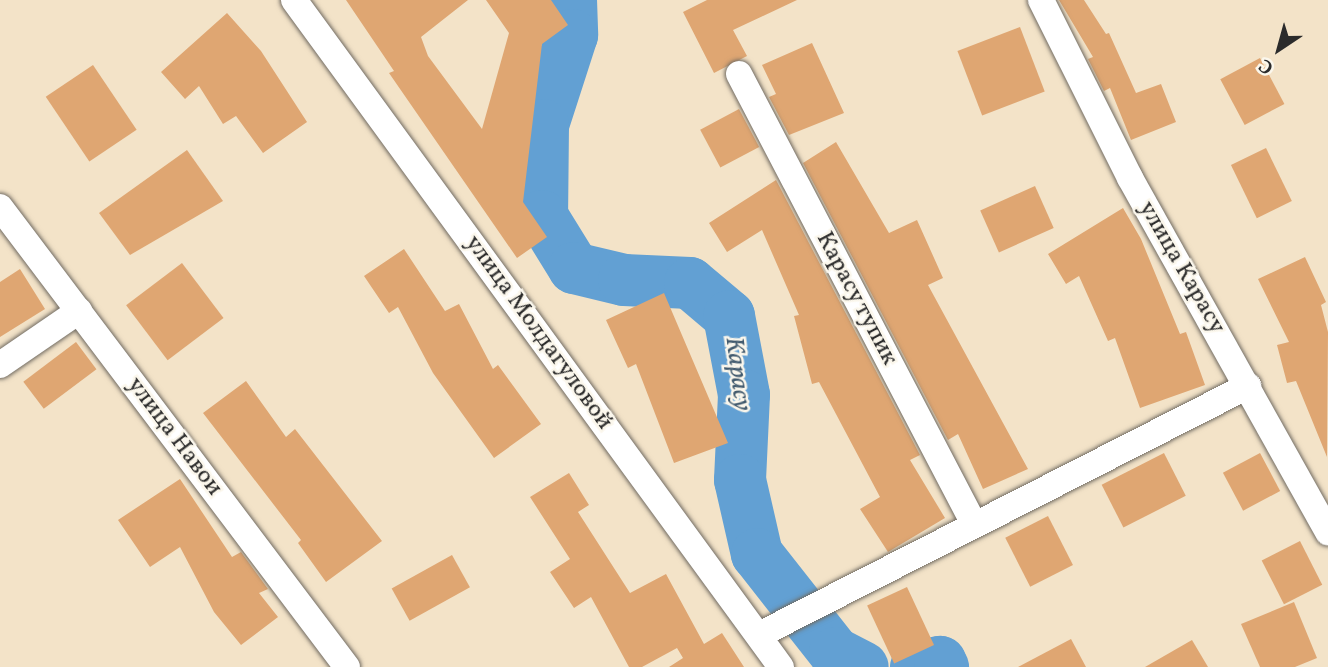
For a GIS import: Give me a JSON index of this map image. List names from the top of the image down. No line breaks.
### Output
{"streets":{"street":["улица Карасу","Карасу тупик","улица Молдагуловой","улица Навои"]},"water":["Карасу"],"north":"bottom left"}
